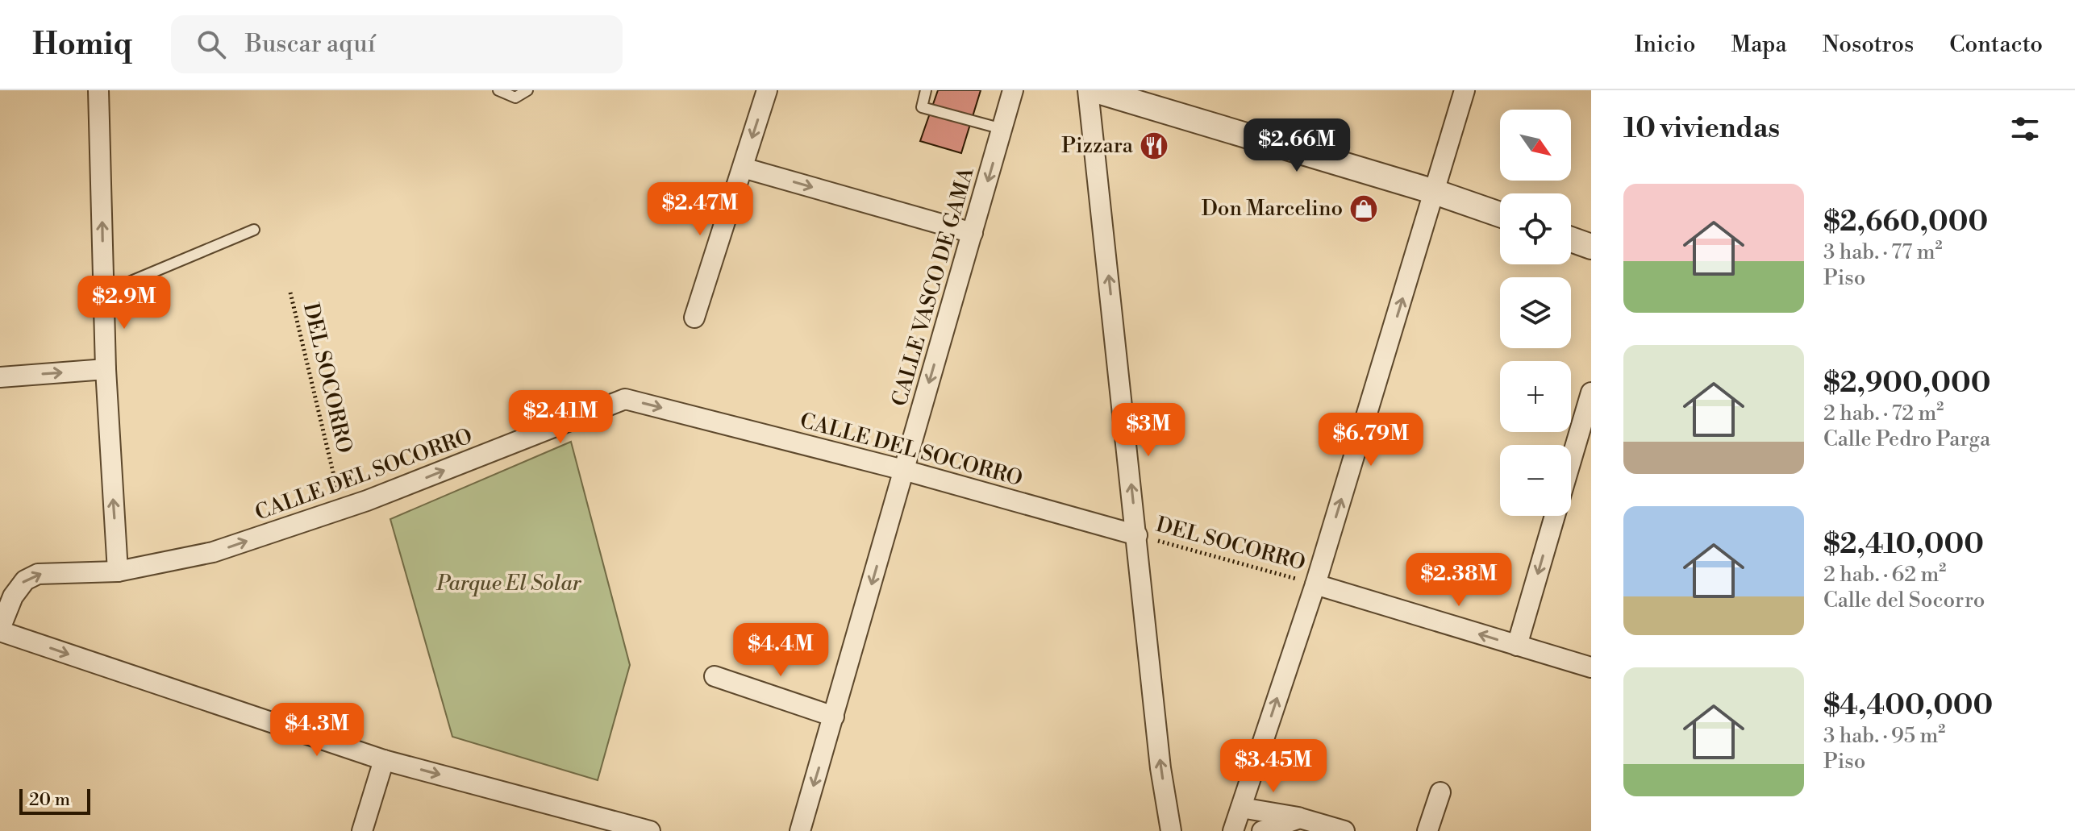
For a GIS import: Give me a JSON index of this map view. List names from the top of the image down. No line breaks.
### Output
{"streets":{"street":["CALLE VASCO DE GAMA","CALLE DEL SOCORRO"],"path":["DEL SOCORRO"]},"crossings":[["CALLE VASCO DE GAMA","CALLE DEL SOCORRO"],["DEL SOCORRO","CALLE DEL SOCORRO"]],"one_way":["CALLE VASCO DE GAMA","CALLE DEL SOCORRO"],"parks":["Parque El Solar"],"places":{"restaurant":["Pizzara"],"shop":["Don Marcelino"]},"scale_bar":"20 m","north":"bottom right","page":{"header":"Homiq","search":"Buscar aquí","nav":["Inicio","Mapa","Nosotros","Contacto"],"heading":"10 viviendas","map_buttons":["+","−"],"price":["$2.66M","$2.47M","$2.9M","$2.41M","$3M","$6.79M","$2.38M","$4.4M","$4.3M","$3.45M"],"list":[{"name":"$2,660,000","note":"3 hab. · 77 m² · Piso"},{"name":"$2,900,000","note":"2 hab. · 72 m² · Calle Pedro Parga"},{"name":"$2,410,000","note":"2 hab. · 62 m² · Calle del Socorro"},{"name":"$4,400,000","note":"3 hab. · 95 m² · Piso"}],"scale":"20 m"}}
